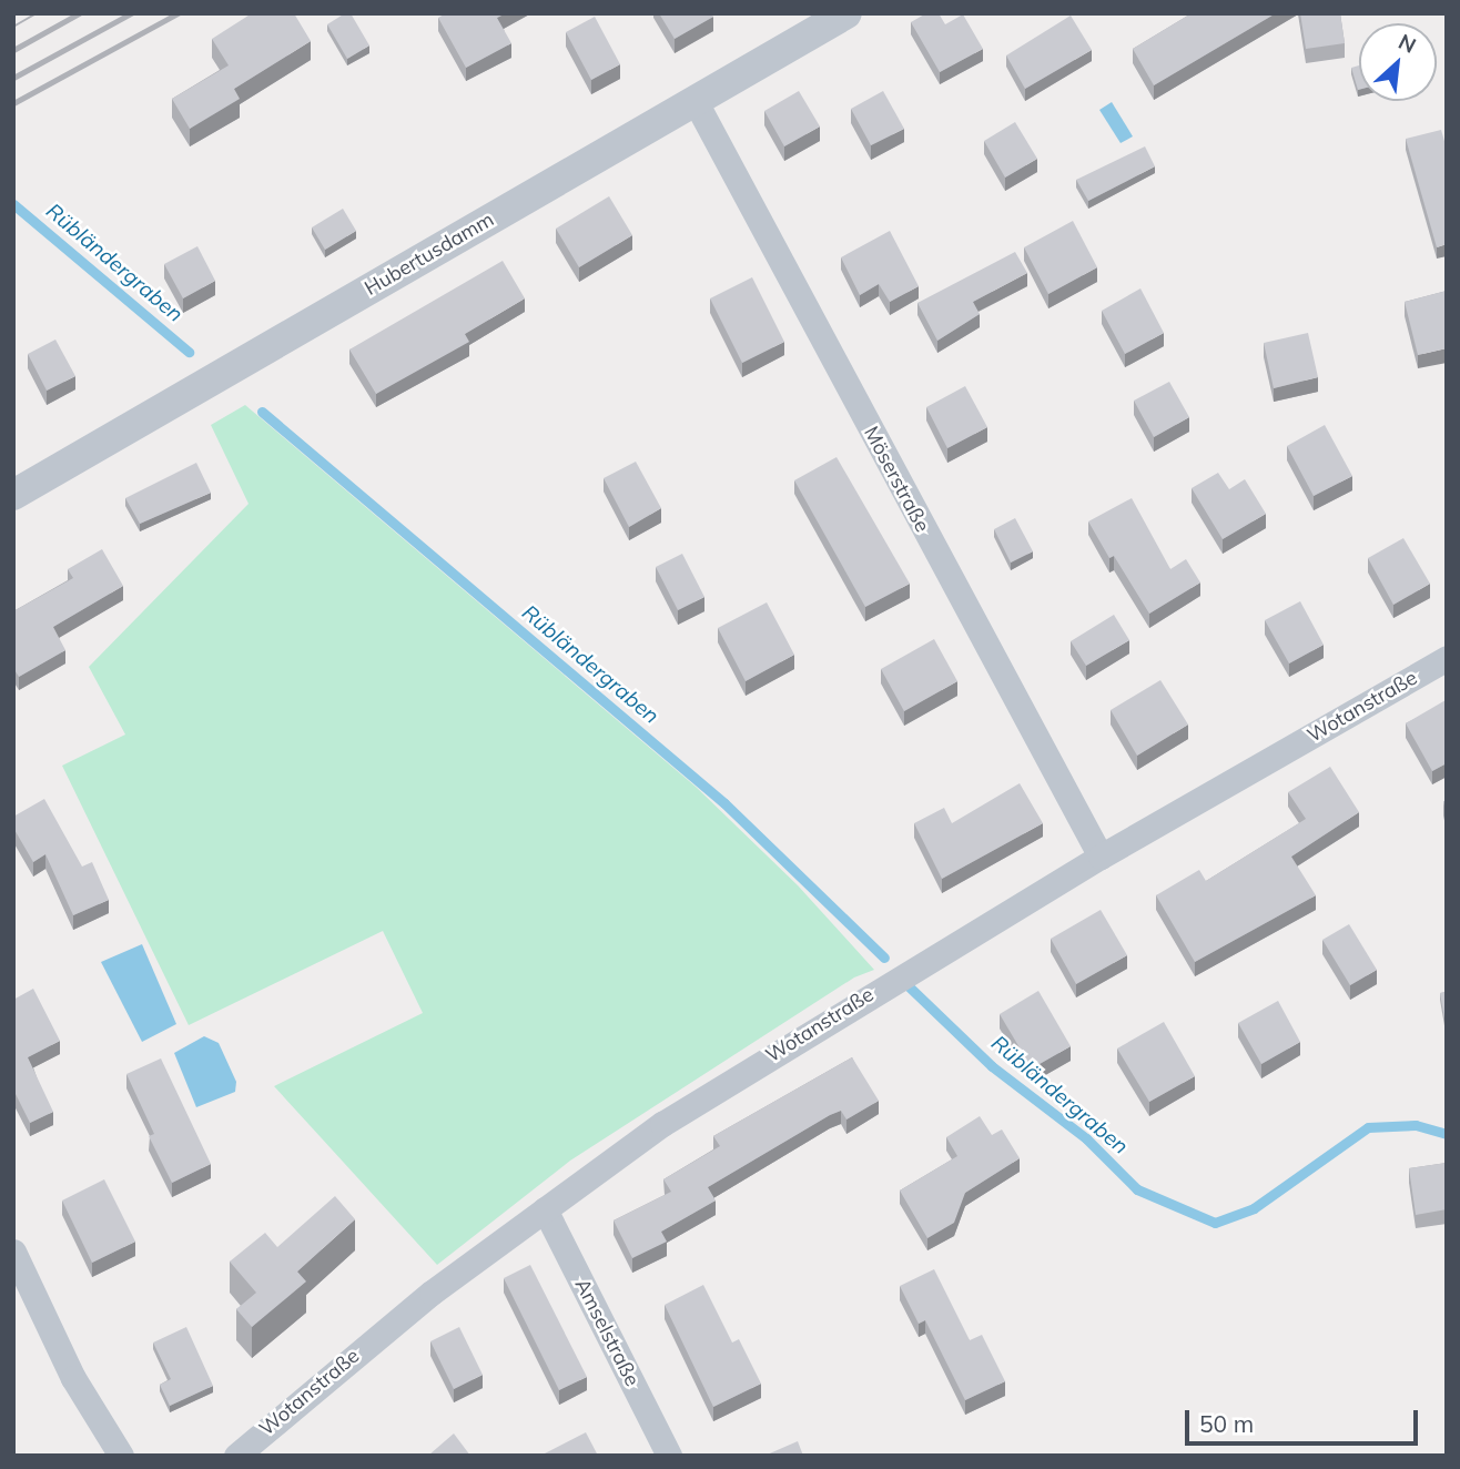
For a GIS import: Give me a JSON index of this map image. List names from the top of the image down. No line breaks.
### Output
{"streets":{"street":["Hubertusdamm","Möserstraße","Wotanstraße","Amselstraße"]},"crossings":[["Hubertusdamm","Möserstraße"],["Möserstraße","Wotanstraße"],["Wotanstraße","Amselstraße"]],"water":["Rübländergraben"],"scale_bar":"50 m","north":"top right"}
